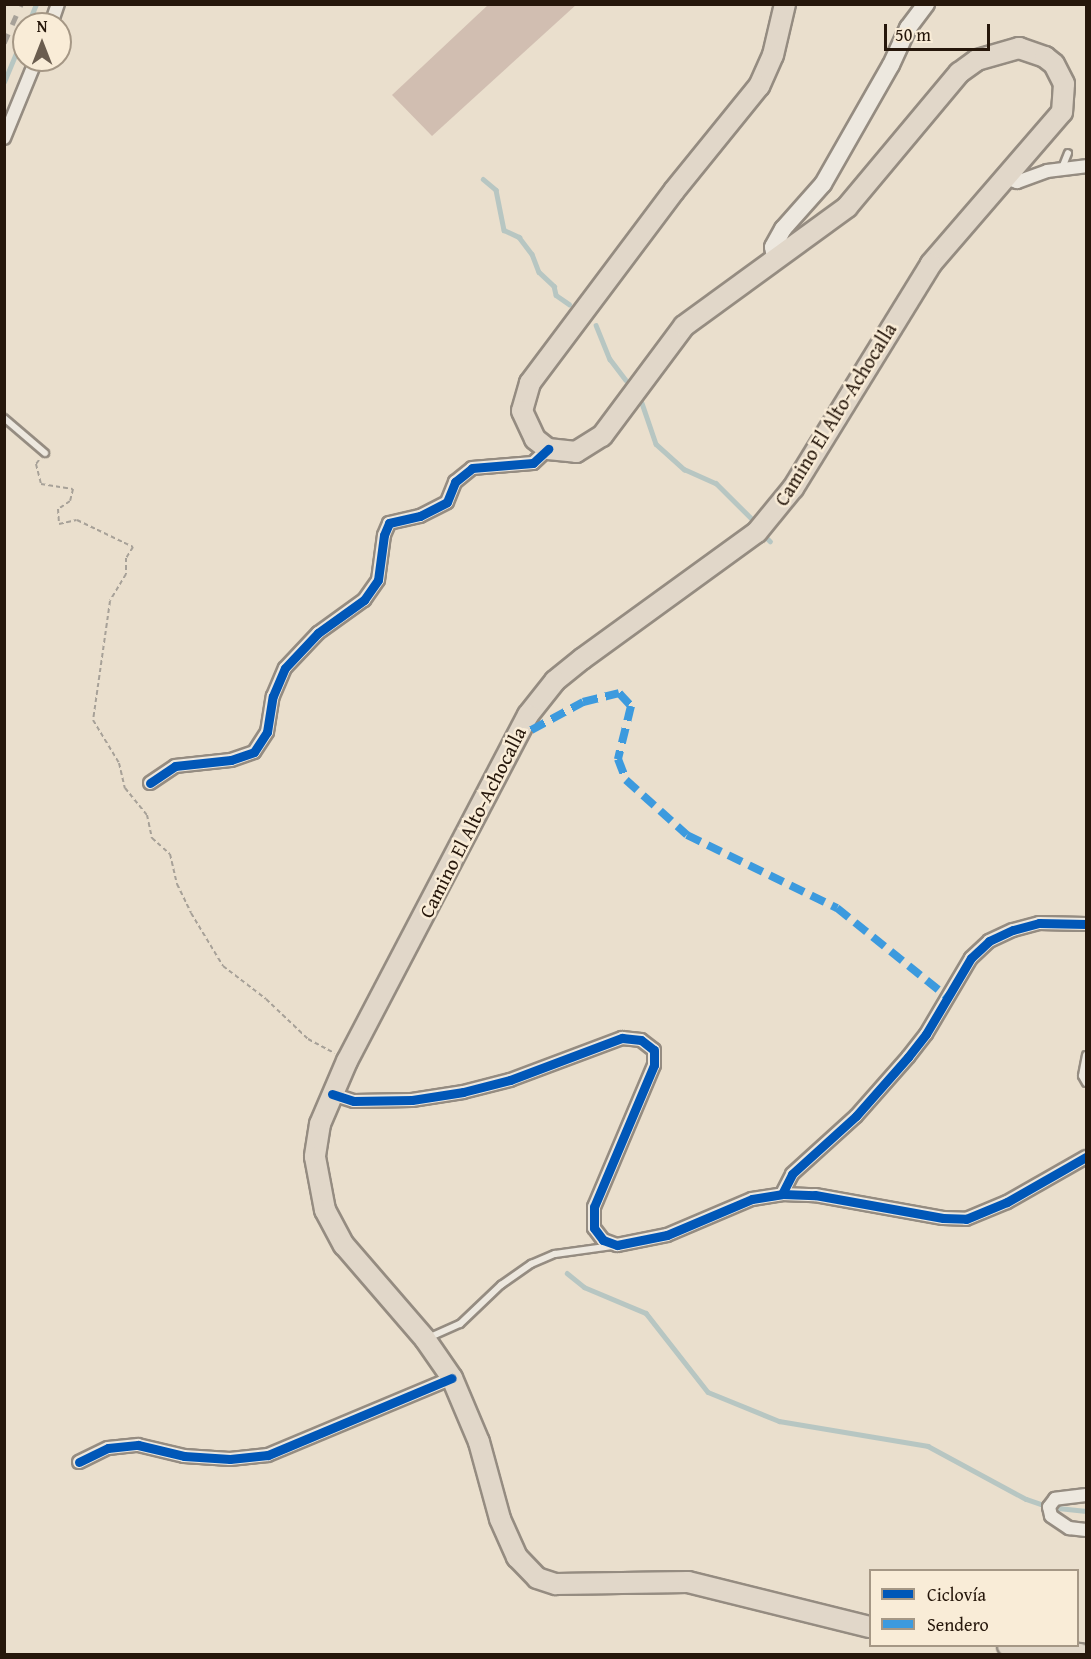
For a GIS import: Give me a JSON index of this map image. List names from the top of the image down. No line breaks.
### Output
{"streets":{"main road":["Camino El Alto-Achocalla"]},"legend":["Ciclovía","Sendero"],"scale_bar":"50 m","north":"top"}
